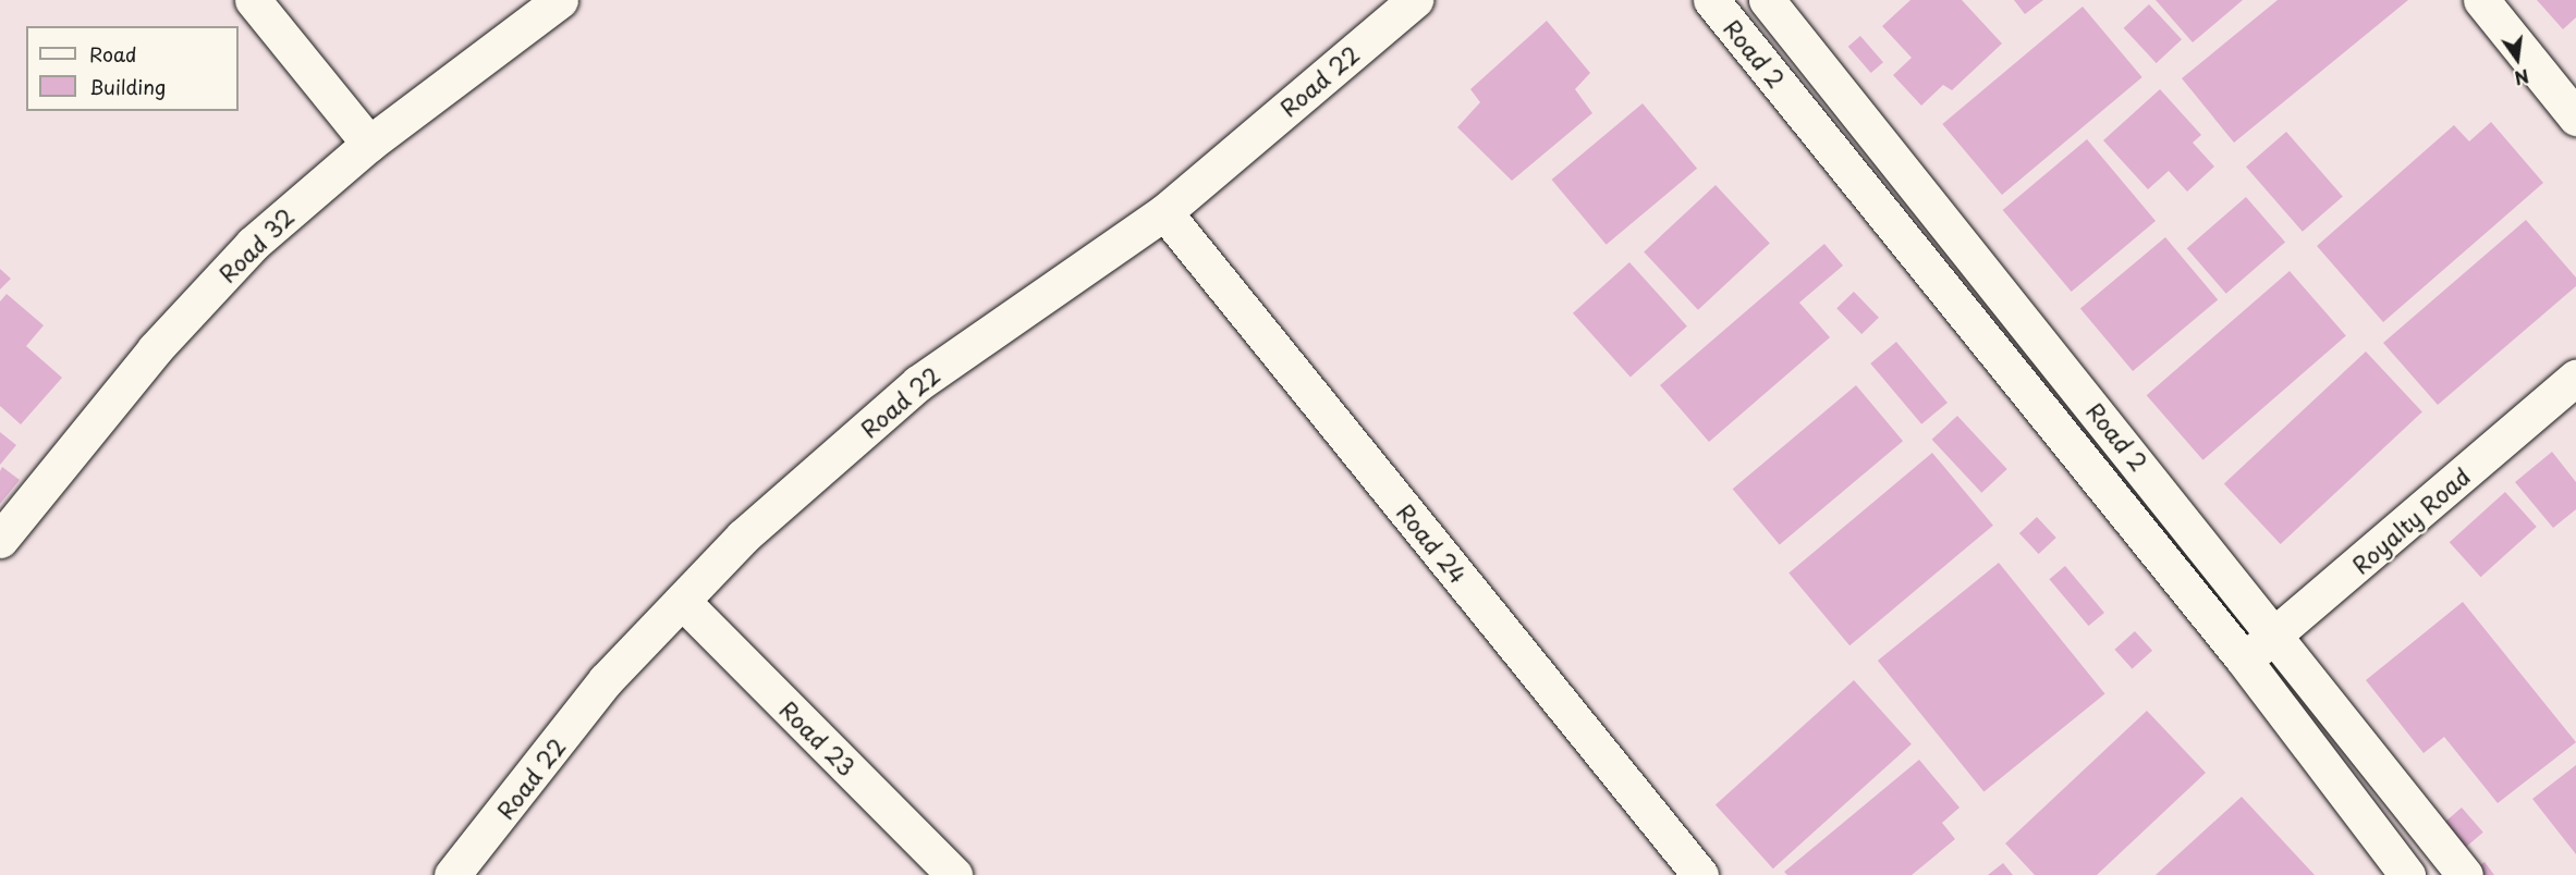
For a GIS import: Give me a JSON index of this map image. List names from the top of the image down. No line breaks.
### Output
{"streets":{"street":["Road 2","Road 22","Road 32","Royalty Road","Road 24","Road 23"]},"crossings":[["Road 2","Royalty Road"],["Road 22","Road 24"],["Road 22","Road 23"]],"legend":["Road","Building"],"north":"bottom"}
